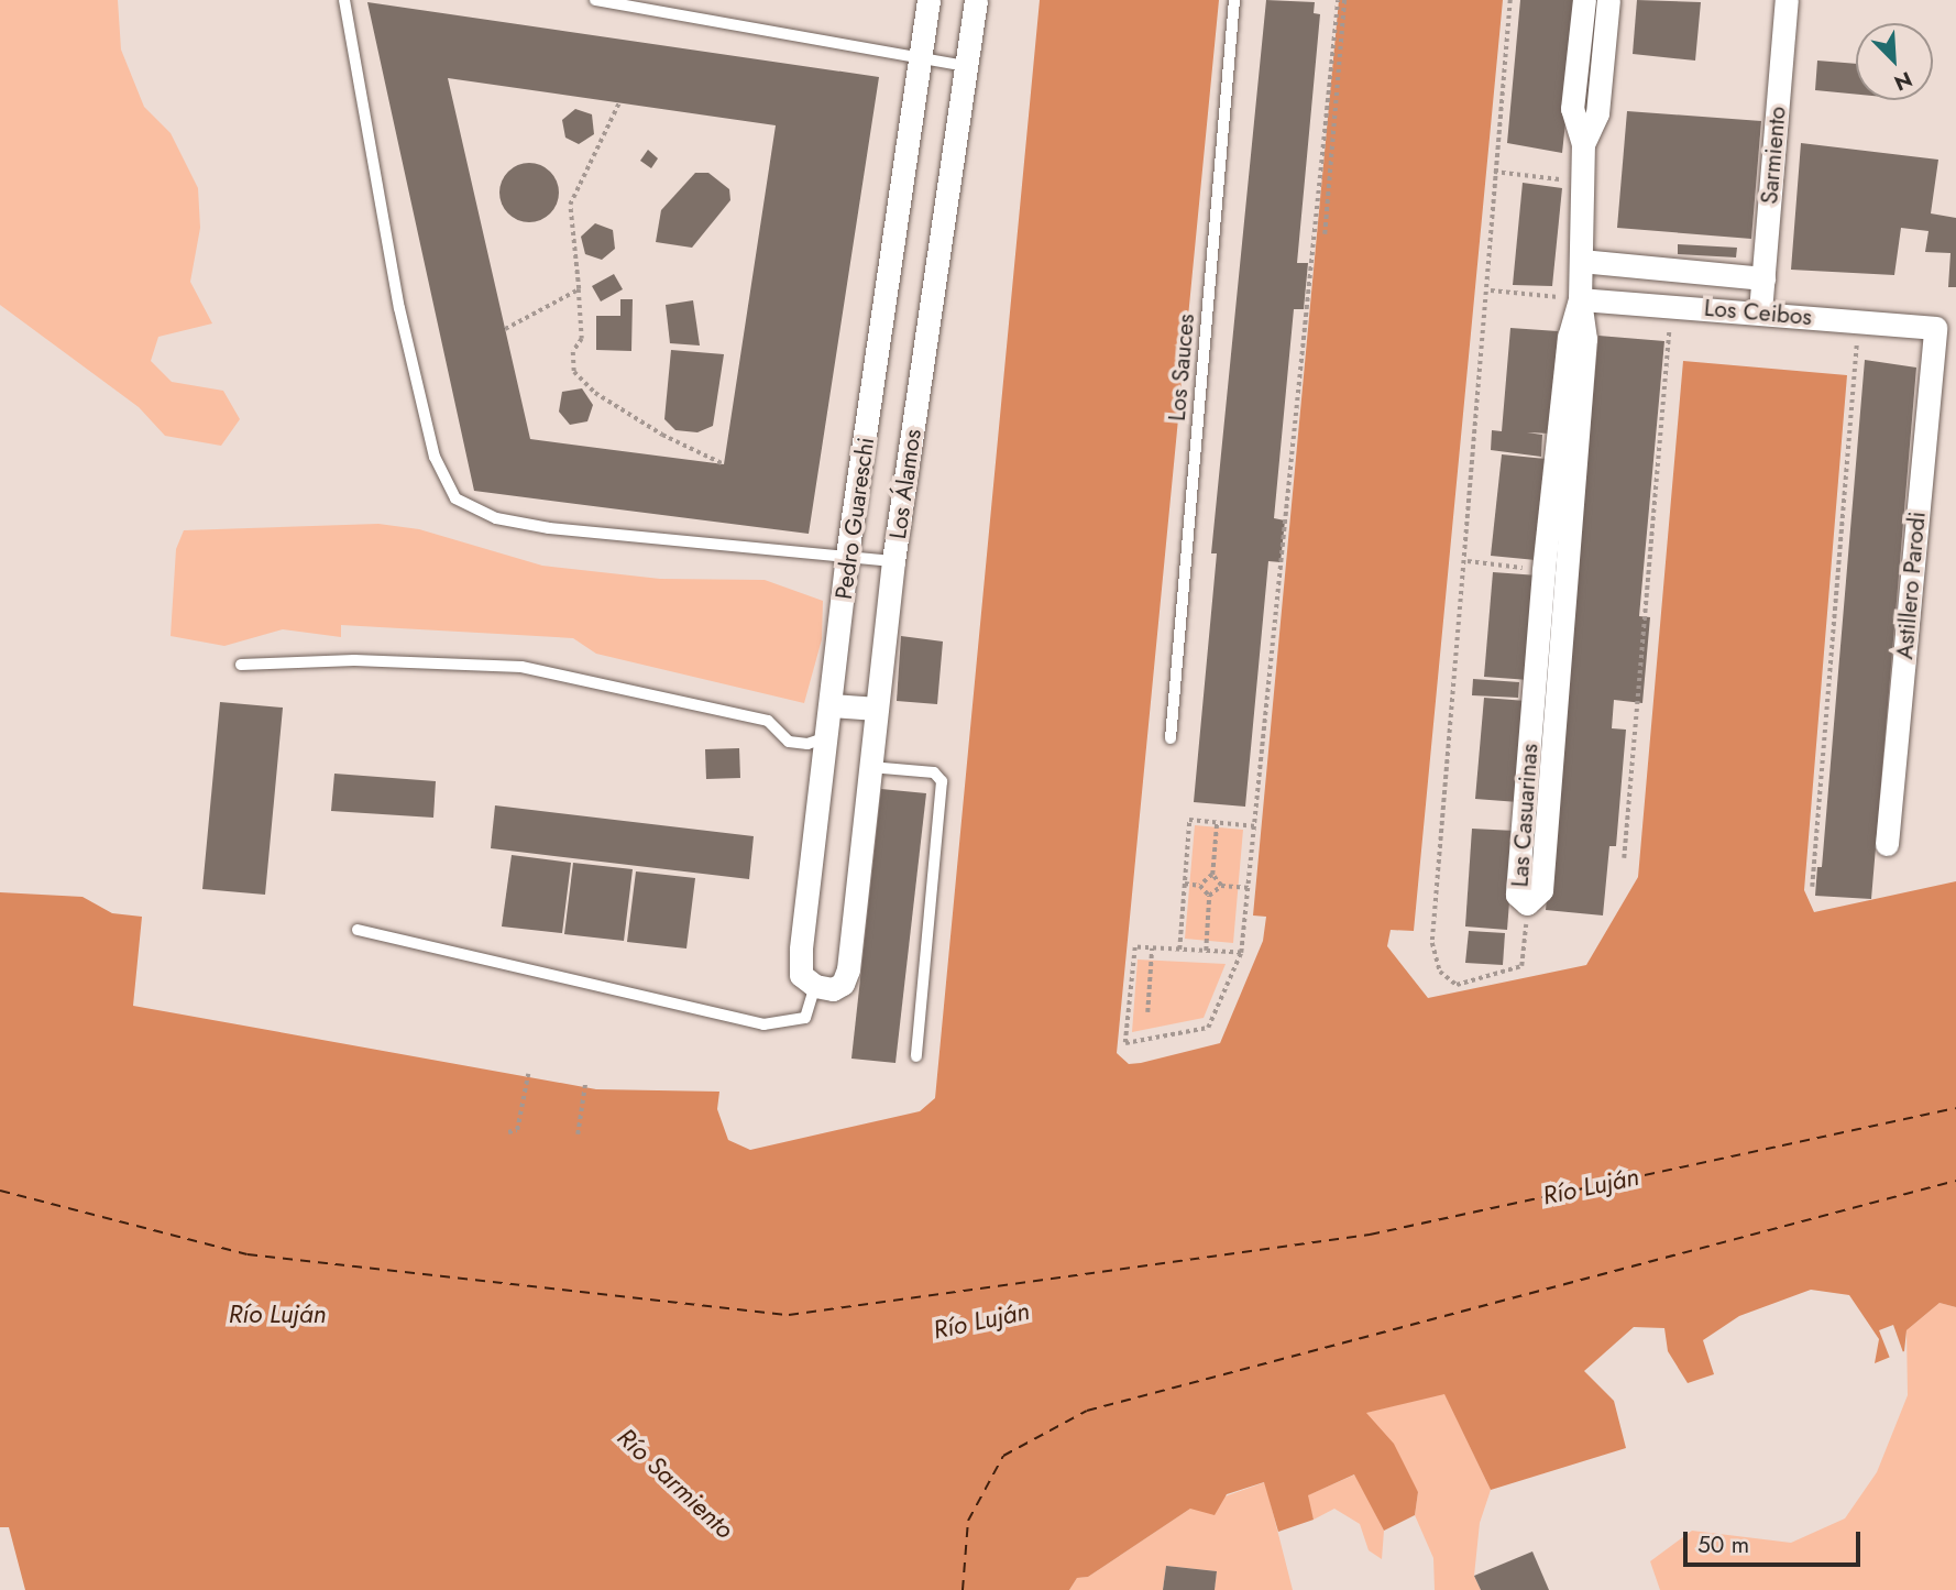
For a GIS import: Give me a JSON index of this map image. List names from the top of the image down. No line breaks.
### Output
{"streets":{"street":["Sarmiento","Los Ceibos","Los Álamos","Pedro Guareschi","Astillero Parodi","Las Casuarinas"],"lane":["Los Sauces"]},"crossings":[["Sarmiento","Los Ceibos"],["Los Ceibos","Astillero Parodi"],["Los Ceibos","Las Casuarinas"],["Los Álamos","Pedro Guareschi"]],"water":["Río Luján","Río Sarmiento"],"scale_bar":"50 m","north":"bottom right"}
